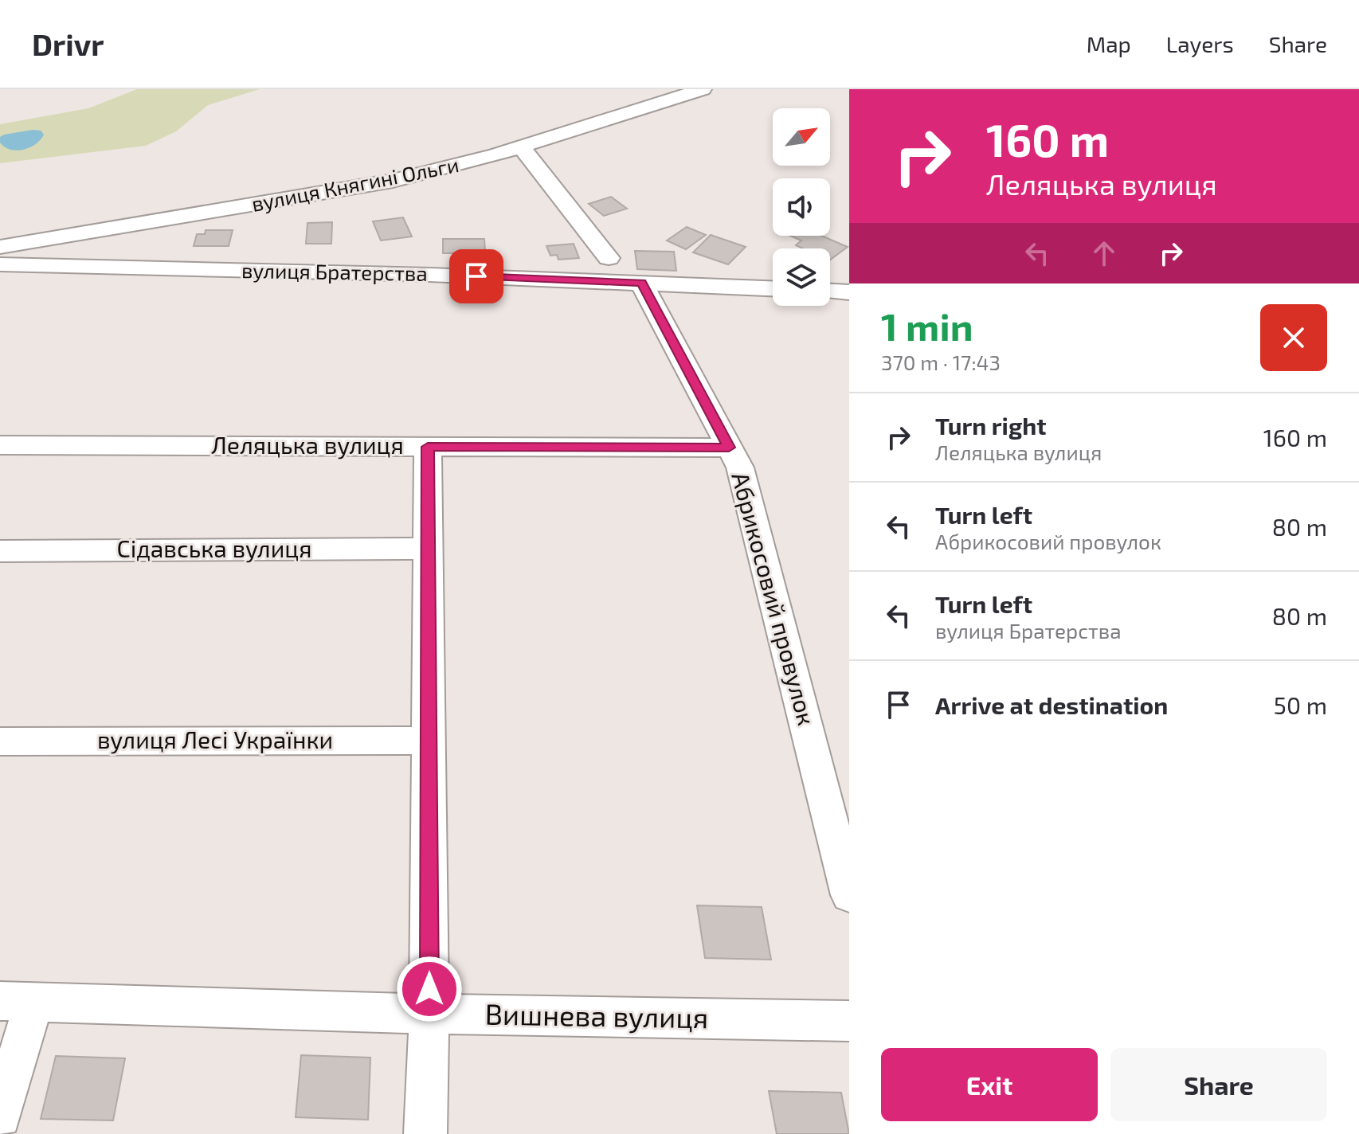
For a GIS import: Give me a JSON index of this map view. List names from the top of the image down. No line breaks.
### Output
{"streets":{"street":["вулиця Княгині Ольги","вулиця Братерства","Леляцька вулиця","Сідавська вулиця","Абрикосовий провулок","вулиця Лесі Українки","Вишнева вулиця"]},"crossings":[["вулиця Братерства","Абрикосовий провулок"],["Леляцька вулиця","Абрикосовий провулок"]],"north":"top right","page":{"header":"Drivr","nav":["Map","Layers","Share"],"turn":["160 m","Леляцька вулиця"],"heading":["1 min","370 m · 17:43"],"list":[{"name":"Turn right","note":"Леляцька вулиця","value":"160 m"},{"name":"Turn left","note":"Абрикосовий провулок","value":"80 m"},{"name":"Turn left","note":"вулиця Братерства","value":"80 m"},{"name":"Arrive at destination","value":"50 m"}],"buttons":["Exit","Share"]}}
